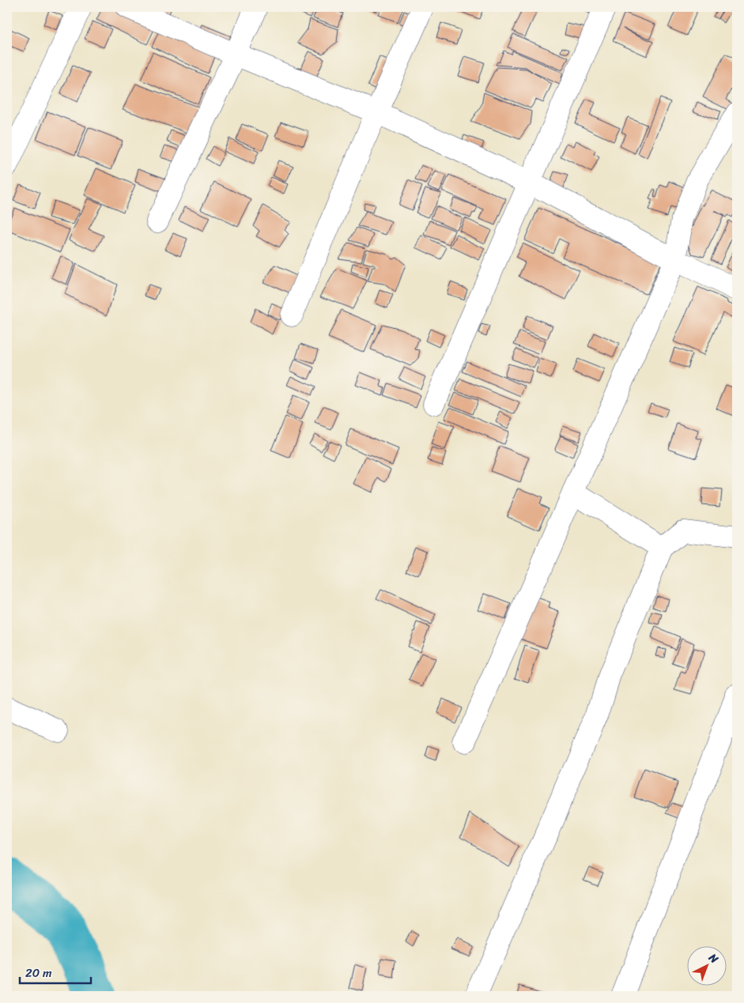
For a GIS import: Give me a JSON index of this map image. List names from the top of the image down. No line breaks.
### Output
{"scale_bar":"20 m","north":"top right"}
